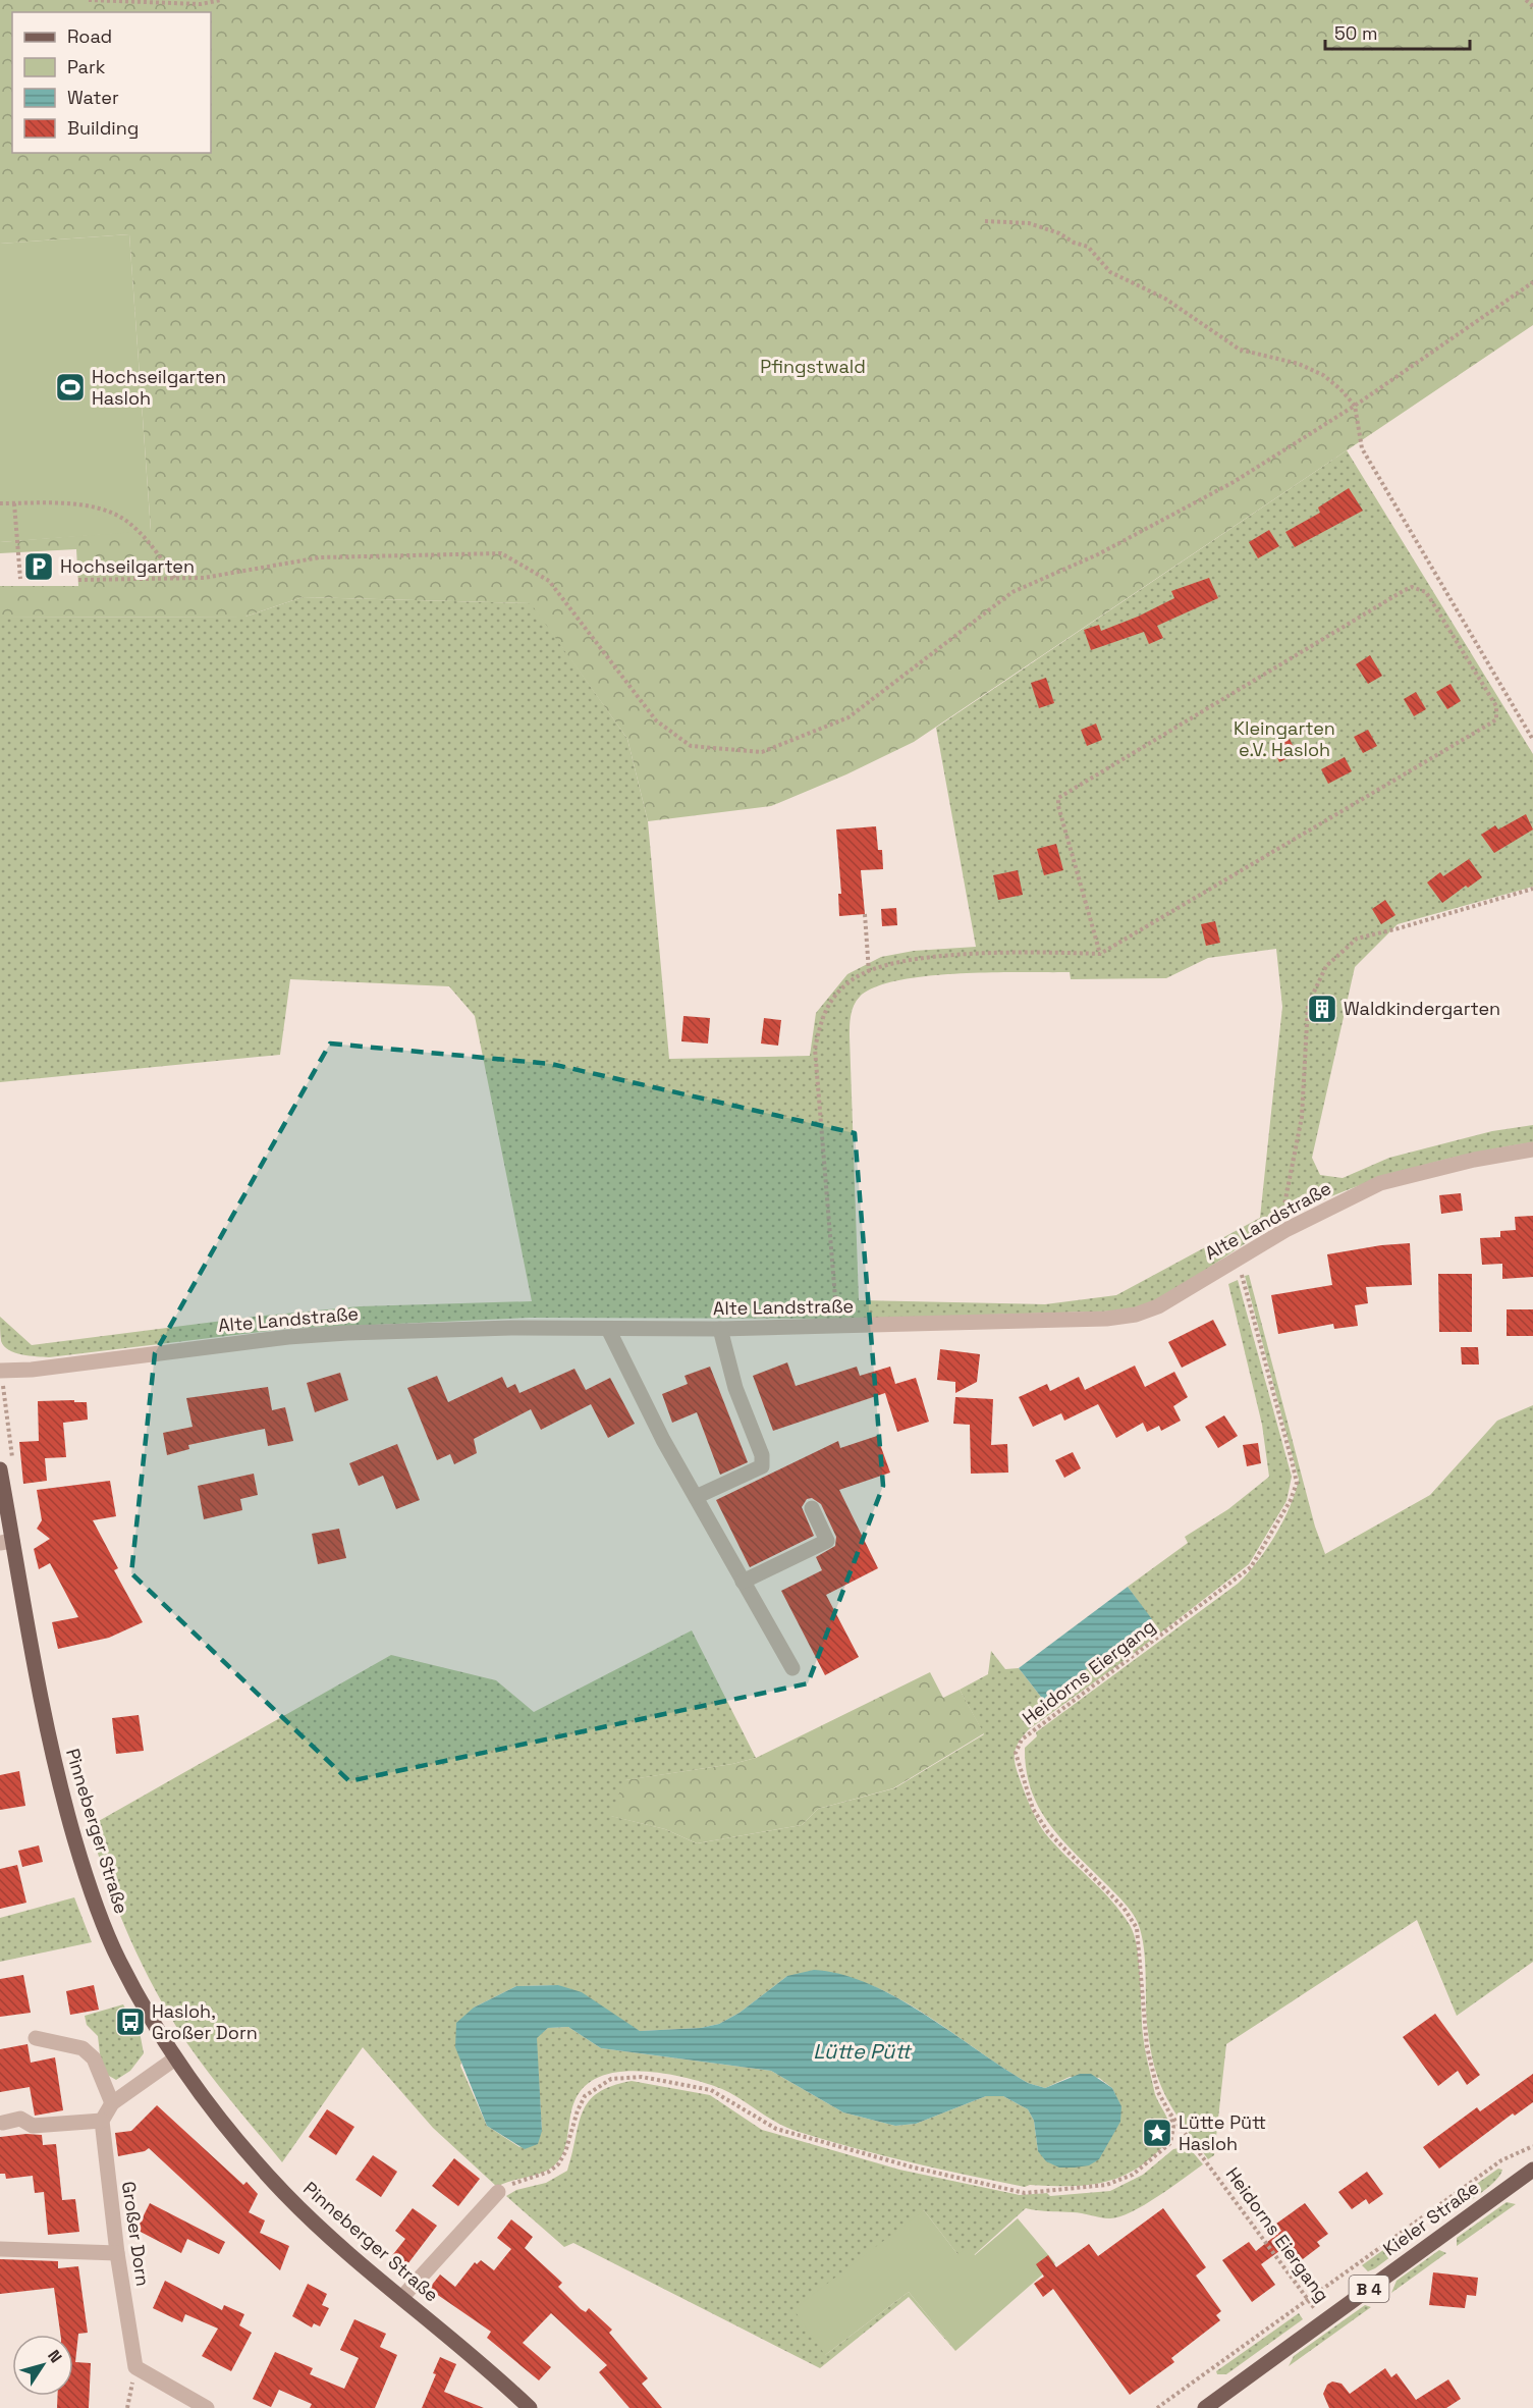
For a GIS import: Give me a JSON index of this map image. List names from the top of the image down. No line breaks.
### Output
{"streets":{"main road":["Pinneberger Straße","Kieler Straße","B 4"],"street":["Alte Landstraße","Großer Dorn"],"path":["Heidorns Eiergang"]},"crossings":[["Alte Landstraße","Heidorns Eiergang"],["Heidorns Eiergang","Kieler Straße"]],"water":["Lütte Pütt"],"parks":["Pfingstwald","Kleingarten e.V. Hasloh"],"places":{"sports":["Hochseilgarten Hasloh"],"parking":["Hochseilgarten"],"building":["Waldkindergarten"],"bus stop":["Hasloh, Großer Dorn"],"place":["Lütte Pütt Hasloh"]},"legend":["Road","Park","Water","Building"],"scale_bar":"50 m","north":"top right"}
